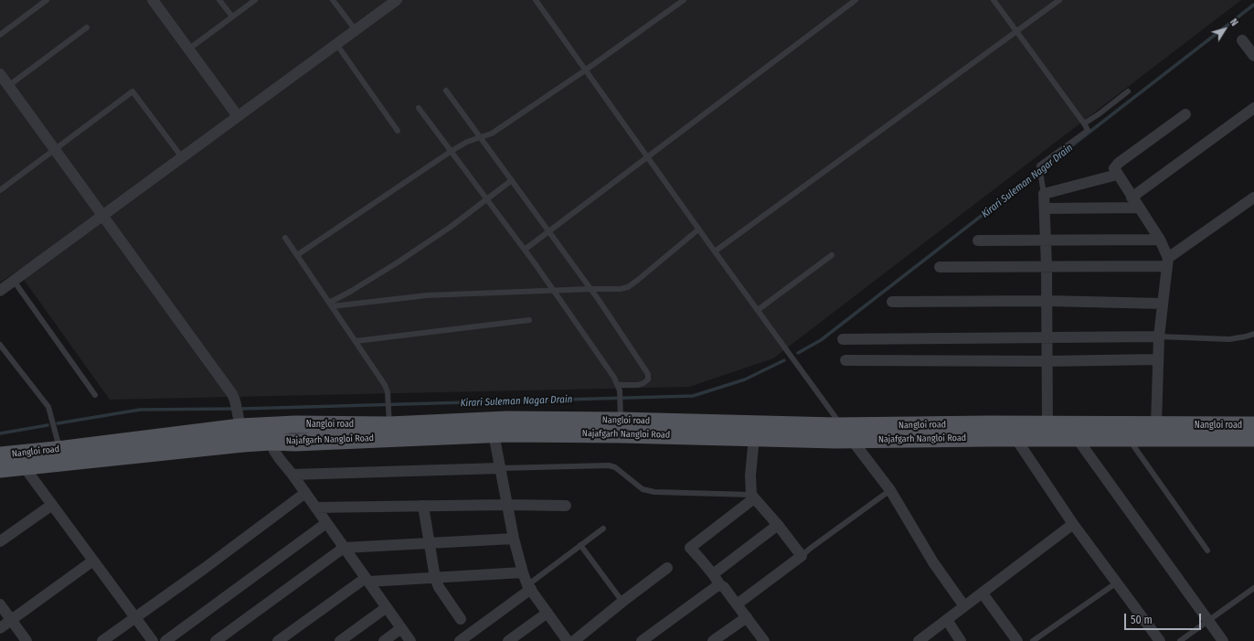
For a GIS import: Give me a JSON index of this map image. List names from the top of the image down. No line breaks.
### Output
{"streets":{"main road":["Nangloi road","Najafgarh Nangloi Road"]},"crossings":[["Nangloi road","Najafgarh Nangloi Road"]],"water":["Kirari Suleman Nagar Drain"],"scale_bar":"50 m","north":"top right"}
